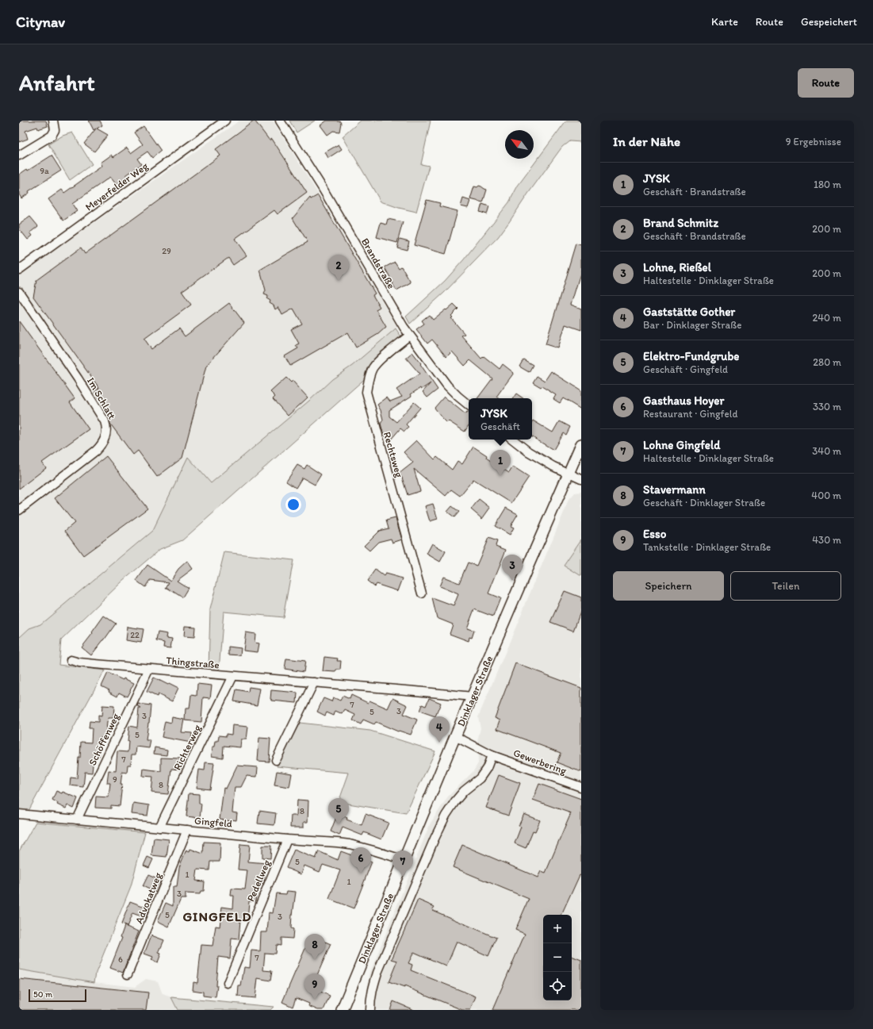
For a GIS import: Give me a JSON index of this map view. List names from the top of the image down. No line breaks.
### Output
{"streets":{"main road":["Dinklager Straße"],"street":["Meyerfelder Weg","Brandstraße","Im Schlatt","Rechtsweg","Thingstraße","Schöffenweg","Richterweg","Gewerbering","Gingfeld","Pedellweg","Advokatweg"]},"crossings":[["Brandstraße","Rechtsweg"],["Thingstraße","Dinklager Straße"],["Thingstraße","Schöffenweg"],["Thingstraße","Richterweg"],["Dinklager Straße","Gewerbering"],["Dinklager Straße","Gingfeld"],["Schöffenweg","Gingfeld"],["Richterweg","Gingfeld"],["Gingfeld","Pedellweg"],["Gingfeld","Advokatweg"]],"districts":["GINGFELD"],"house_numbers":["9a","29","22","7","3","5","3","5","7","9","8","8","5","1","1","3","5","3","7","6"],"scale_bar":"50 m","north":"top left","page":{"header":"Citynav","nav":["Karte","Route","Gespeichert"],"buttons":["Route",["Speichern","Teilen"]],"title":"Anfahrt","heading":["In der Nähe","9 Ergebnisse"],"list":[{"mark":"1","name":"JYSK","note":"Geschäft · Brandstraße","value":"180 m"},{"mark":"2","name":"Brand Schmitz","note":"Geschäft · Brandstraße","value":"200 m"},{"mark":"3","name":"Lohne, Rießel","note":"Haltestelle · Dinklager Straße","value":"200 m"},{"mark":"4","name":"Gaststätte Gother","note":"Bar · Dinklager Straße","value":"240 m"},{"mark":"5","name":"Elektro-Fundgrube","note":"Geschäft · Gingfeld","value":"280 m"},{"mark":"6","name":"Gasthaus Hoyer","note":"Restaurant · Gingfeld","value":"330 m"},{"mark":"7","name":"Lohne Gingfeld","note":"Haltestelle · Dinklager Straße","value":"340 m"},{"mark":"8","name":"Stavermann","note":"Geschäft · Dinklager Straße","value":"400 m"},{"mark":"9","name":"Esso","note":"Tankstelle · Dinklager Straße","value":"430 m"}],"pins":["2","1","3","4","5","6","7","8","9"],"popup":["JYSK","Geschäft"],"map_buttons":["+","−"],"scale":"50 m"}}
